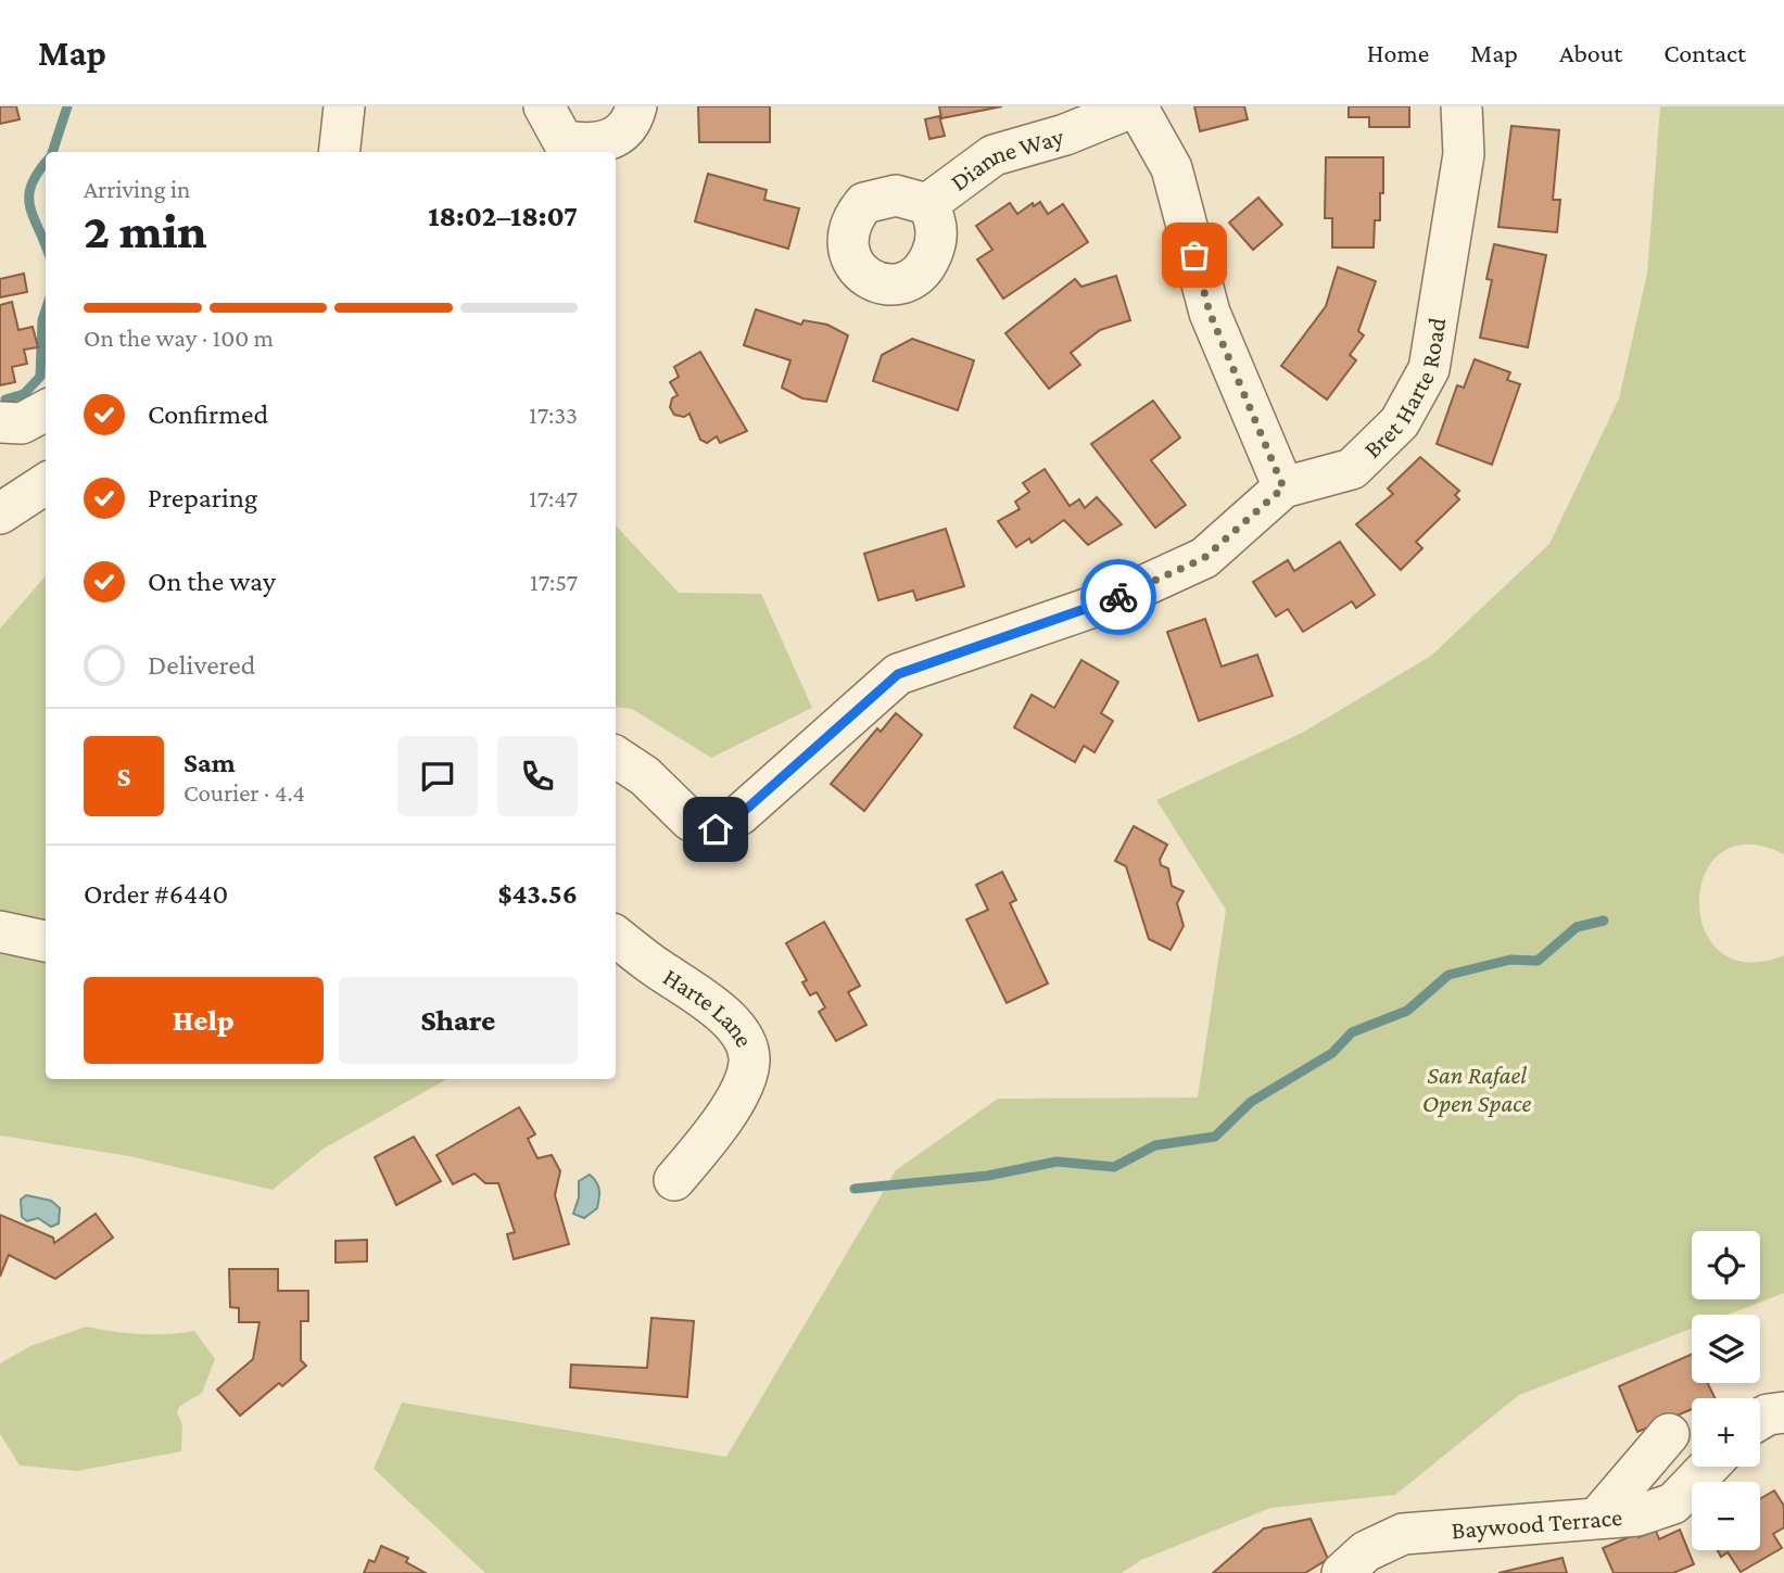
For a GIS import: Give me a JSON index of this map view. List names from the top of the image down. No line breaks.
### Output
{"streets":{"street":["Dianne Way","Bret Harte Road","Harte Lane","Baywood Terrace"]},"parks":["San Rafael Open Space"],"page":{"header":"Map","nav":["Home","Map","About","Contact"],"heading":["2 min","Arriving in","18:02–18:07"],"panel":["Sam","Courier · 4.4","Order #6440","$43.56"],"bar":"On the way · 100 m","list":[["Confirmed","17:33"],["Preparing","17:47"],["On the way","17:57"],"Delivered"],"round":"S","buttons":["Help","Share"],"map_buttons":["+","−"]}}
